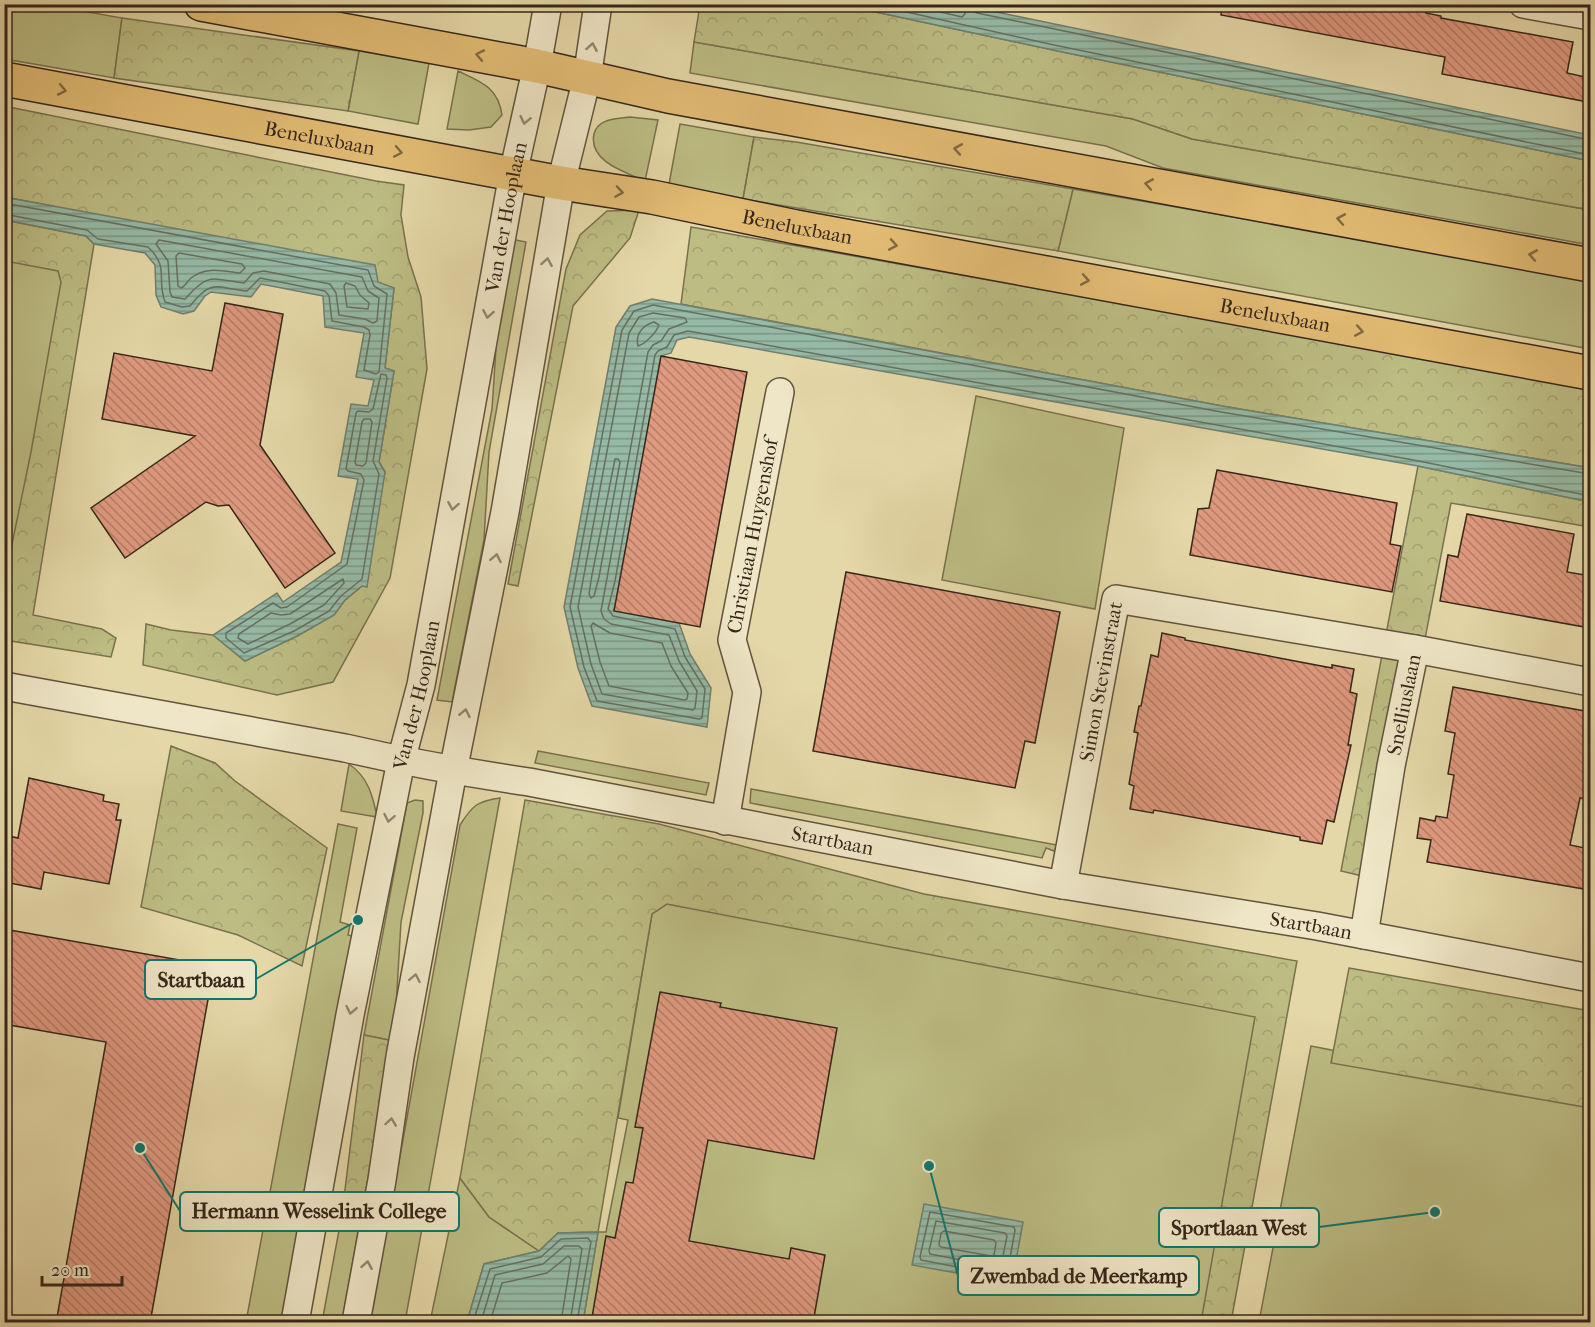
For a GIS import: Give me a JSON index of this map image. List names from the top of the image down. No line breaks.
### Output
{"streets":{"main road":["Beneluxbaan"],"street":["Van der Hooplaan","Christiaan Huygenshof","Simon Stevinstraat","Snelliuslaan","Startbaan"]},"crossings":[["Beneluxbaan","Van der Hooplaan"],["Van der Hooplaan","Startbaan"],["Christiaan Huygenshof","Startbaan"],["Simon Stevinstraat","Snelliuslaan"],["Simon Stevinstraat","Startbaan"],["Snelliuslaan","Startbaan"]],"places":["Startbaan","Hermann Wesselink College","Zwembad de Meerkamp","Sportlaan West"],"scale_bar":"20 m"}
